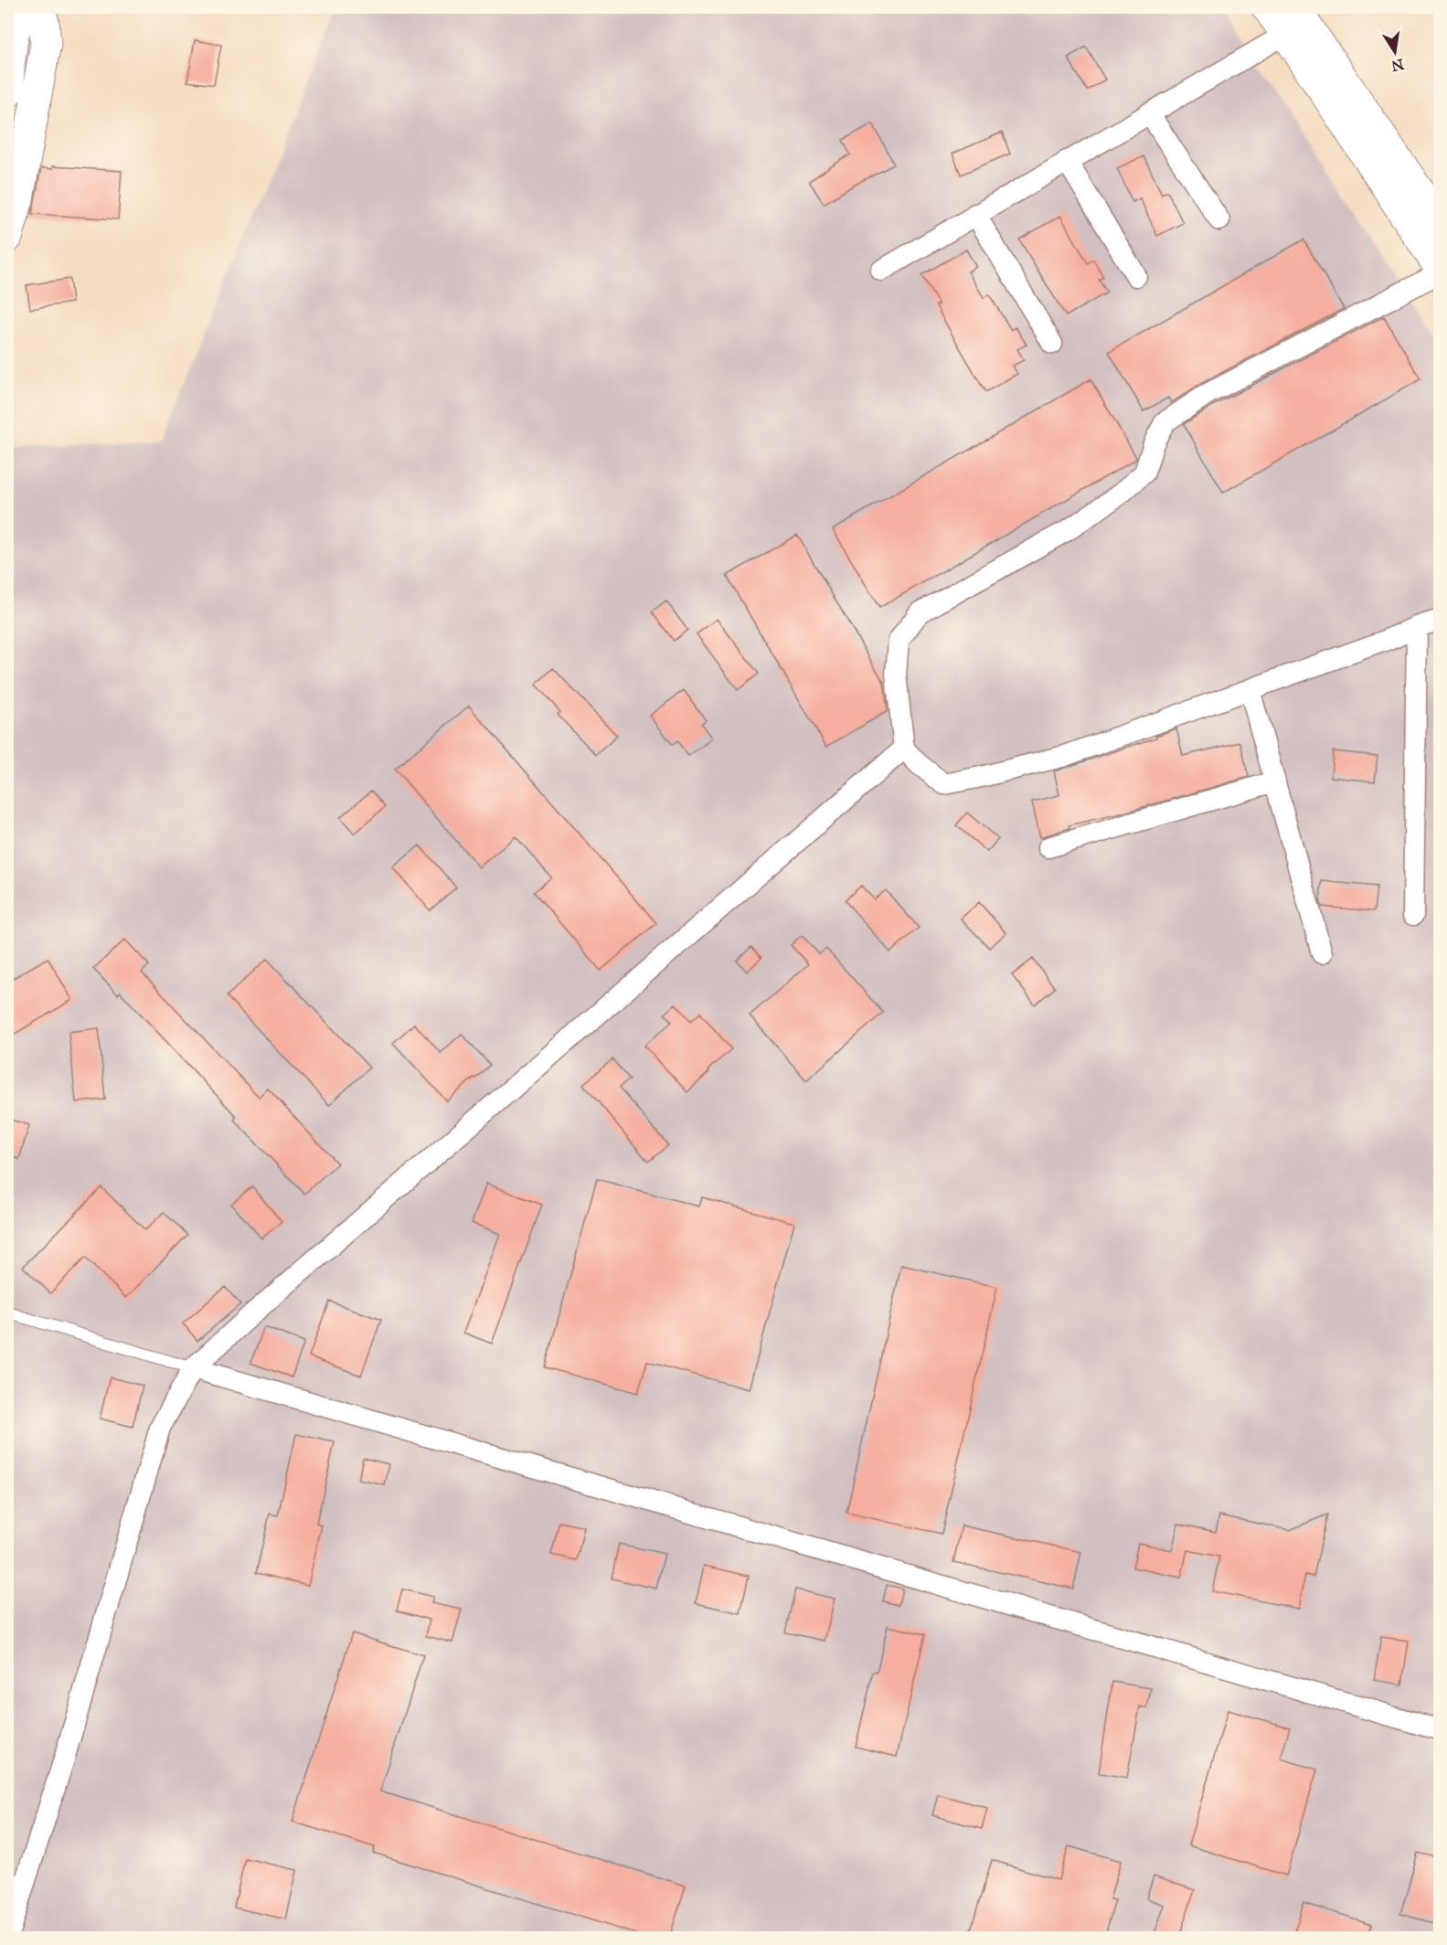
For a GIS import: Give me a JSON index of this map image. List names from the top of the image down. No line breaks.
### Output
{"north":"bottom"}
